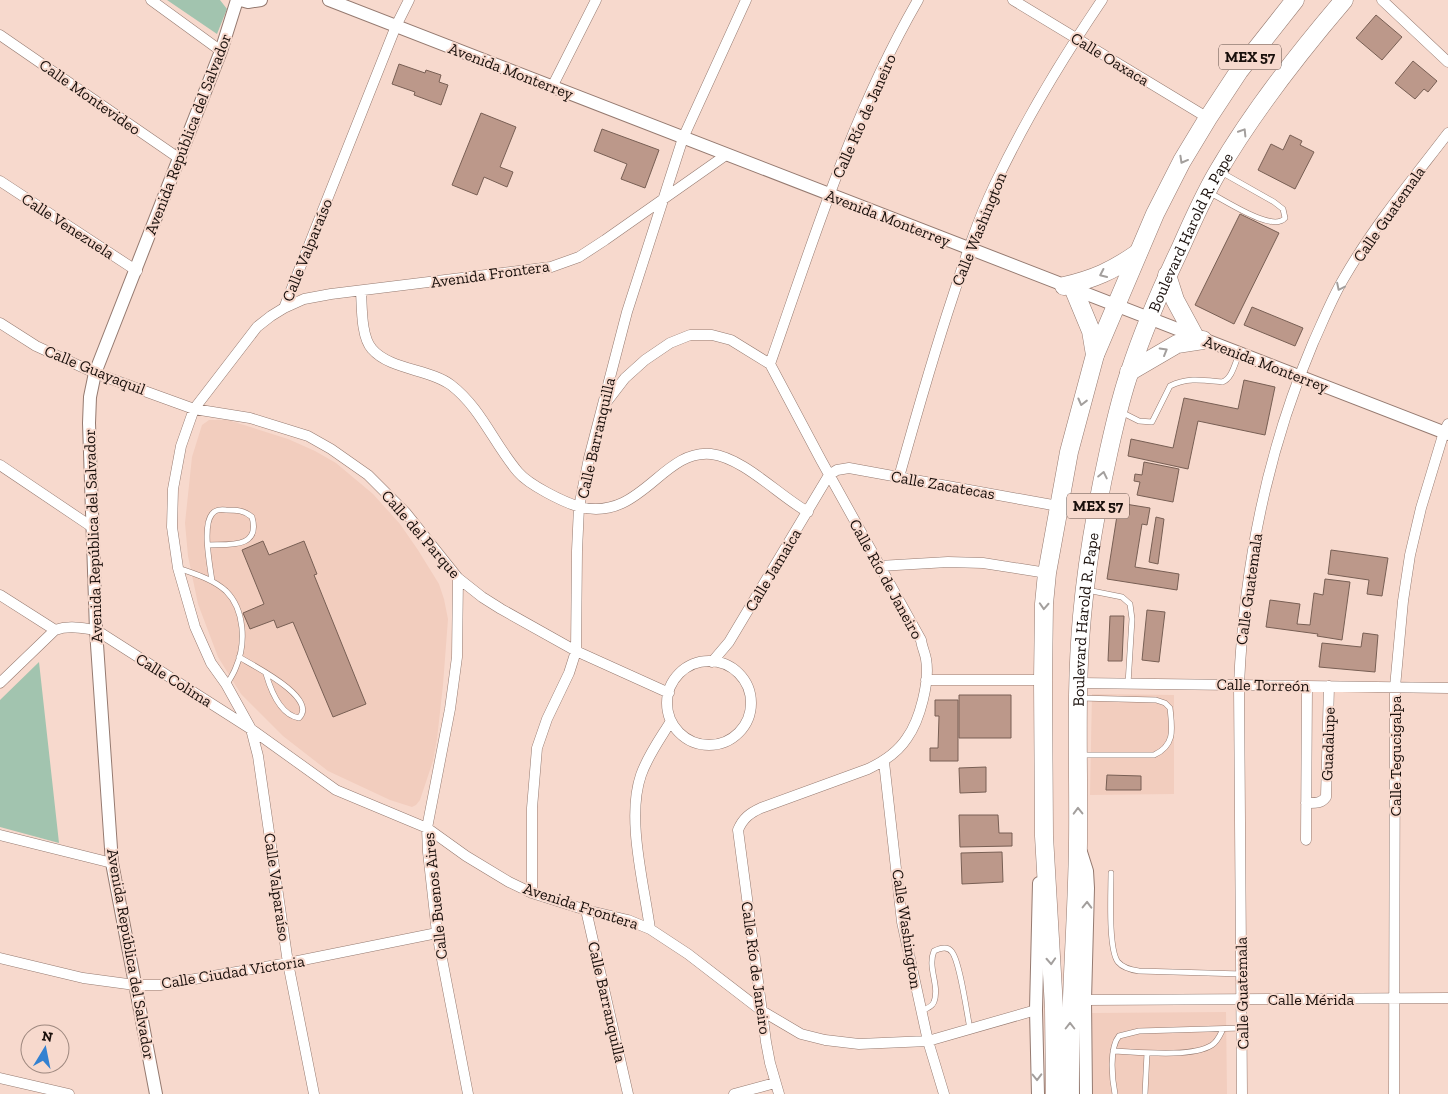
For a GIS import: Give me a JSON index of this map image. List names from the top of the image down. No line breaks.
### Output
{"streets":{"highway":["MEX 57","Boulevard Harold R. Pape"],"street":["Calle Oaxaca","Avenida Monterrey","Calle Montevideo","Calle Río de Janeiro","Avenida República del Salvador","Calle Guatemala","Calle Venezuela","Calle Washington","Calle Valparaíso","Avenida Frontera","Calle Guayaquil","Calle Barranquilla","Calle Zacatecas","Calle del Parque","Calle Jamaica","Calle Colima","Calle Torreón","Guadalupe","Calle Tegucigalpa","Calle Buenos Aires","Calle Ciudad Victoria","Calle Mérida"]},"crossings":[["Calle Oaxaca","Calle Washington"],["Calle Oaxaca","Boulevard Harold R. Pape"],["Avenida Monterrey","Calle Río de Janeiro"],["Avenida Monterrey","Calle Guatemala"],["Avenida Monterrey","Calle Washington"],["Avenida Monterrey","Boulevard Harold R. Pape"],["Avenida Monterrey","Calle Valparaíso"],["Avenida Monterrey","Avenida Frontera"],["Avenida Monterrey","Calle Barranquilla"],["Avenida Monterrey","Calle Tegucigalpa"],["Calle Montevideo","Avenida República del Salvador"],["Calle Río de Janeiro","Calle Washington"],["Calle Río de Janeiro","Avenida Frontera"],["Calle Río de Janeiro","Calle Zacatecas"],["Calle Río de Janeiro","Calle Jamaica"],["Avenida República del Salvador","Calle Venezuela"],["Avenida República del Salvador","Calle Guayaquil"],["Avenida República del Salvador","Calle Colima"],["Avenida República del Salvador","Calle Ciudad Victoria"],["Calle Guatemala","Calle Torreón"],["Calle Guatemala","Calle Mérida"],["Calle Washington","Avenida Frontera"],["Calle Washington","Calle Zacatecas"],["Boulevard Harold R. Pape","Calle Zacatecas"],["Boulevard Harold R. Pape","Calle Torreón"],["Calle Valparaíso","Avenida Frontera"],["Calle Valparaíso","Calle Guayaquil"],["Calle Valparaíso","Calle del Parque"],["Calle Valparaíso","Calle Colima"],["Calle Valparaíso","Calle Ciudad Victoria"],["Avenida Frontera","Calle Barranquilla"],["Avenida Frontera","Calle Colima"],["Avenida Frontera","Calle Buenos Aires"],["Calle Guayaquil","Calle del Parque"],["Calle Barranquilla","Calle del Parque"],["Calle Zacatecas","Calle Jamaica"],["Calle del Parque","Calle Jamaica"],["Calle del Parque","Calle Buenos Aires"],["Calle Torreón","Guadalupe"],["Calle Torreón","Calle Tegucigalpa"],["Calle Tegucigalpa","Calle Mérida"],["Calle Buenos Aires","Calle Ciudad Victoria"]],"north":"top"}
